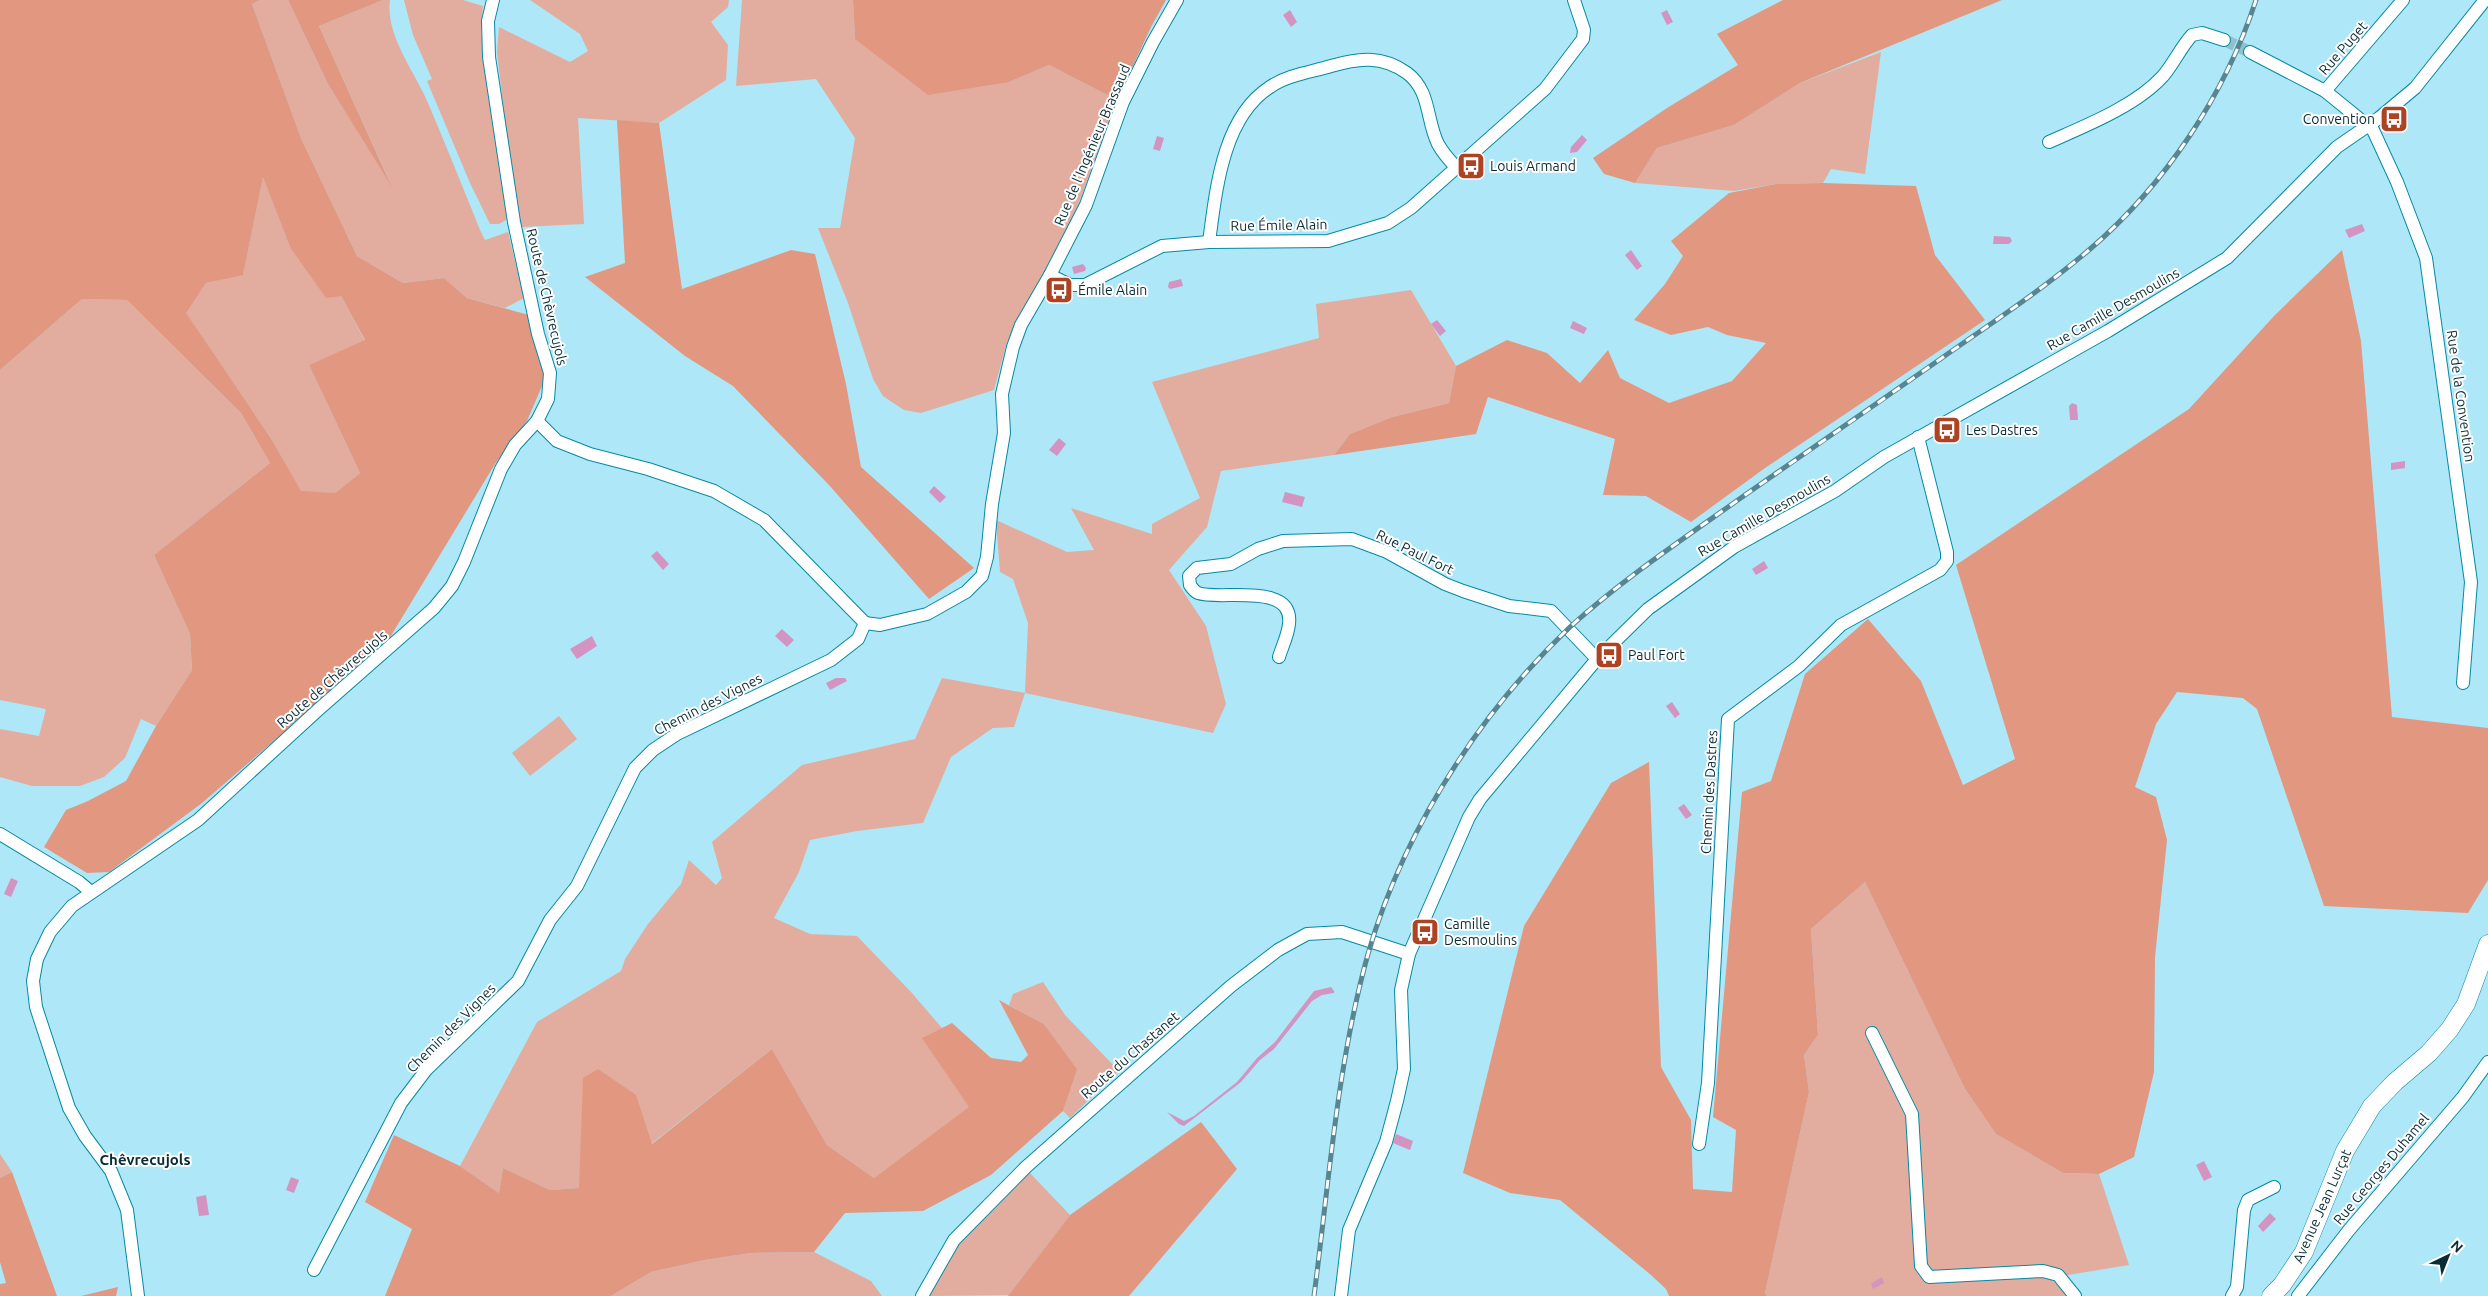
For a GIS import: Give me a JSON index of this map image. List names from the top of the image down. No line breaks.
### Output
{"streets":{"main road":["Avenue Jean Lurçat"],"street":["Rue Puget","Rue de l'Ingénieur Brassaud","Rue Émile Alain","Route de Chèvrecujols","Rue Camille Desmoulins","Rue de la Convention","Rue Paul Fort","Chemin des Vignes","Chemin des Dastres","Route du Chastanet","Rue Georges Duhamel"]},"crossings":[["Rue Puget","Rue de la Convention"],["Rue de l'Ingénieur Brassaud","Rue Émile Alain"],["Rue de l'Ingénieur Brassaud","Chemin des Vignes"],["Rue Camille Desmoulins","Rue de la Convention"],["Rue Camille Desmoulins","Rue Paul Fort"],["Rue Camille Desmoulins","Chemin des Dastres"],["Rue Camille Desmoulins","Route du Chastanet"]],"districts":["Chêvrecujols"],"places":{"bus stop":["Convention","Louis Armand","Émile Alain","Les Dastres","Paul Fort","Camille Desmoulins"]},"north":"top right"}
